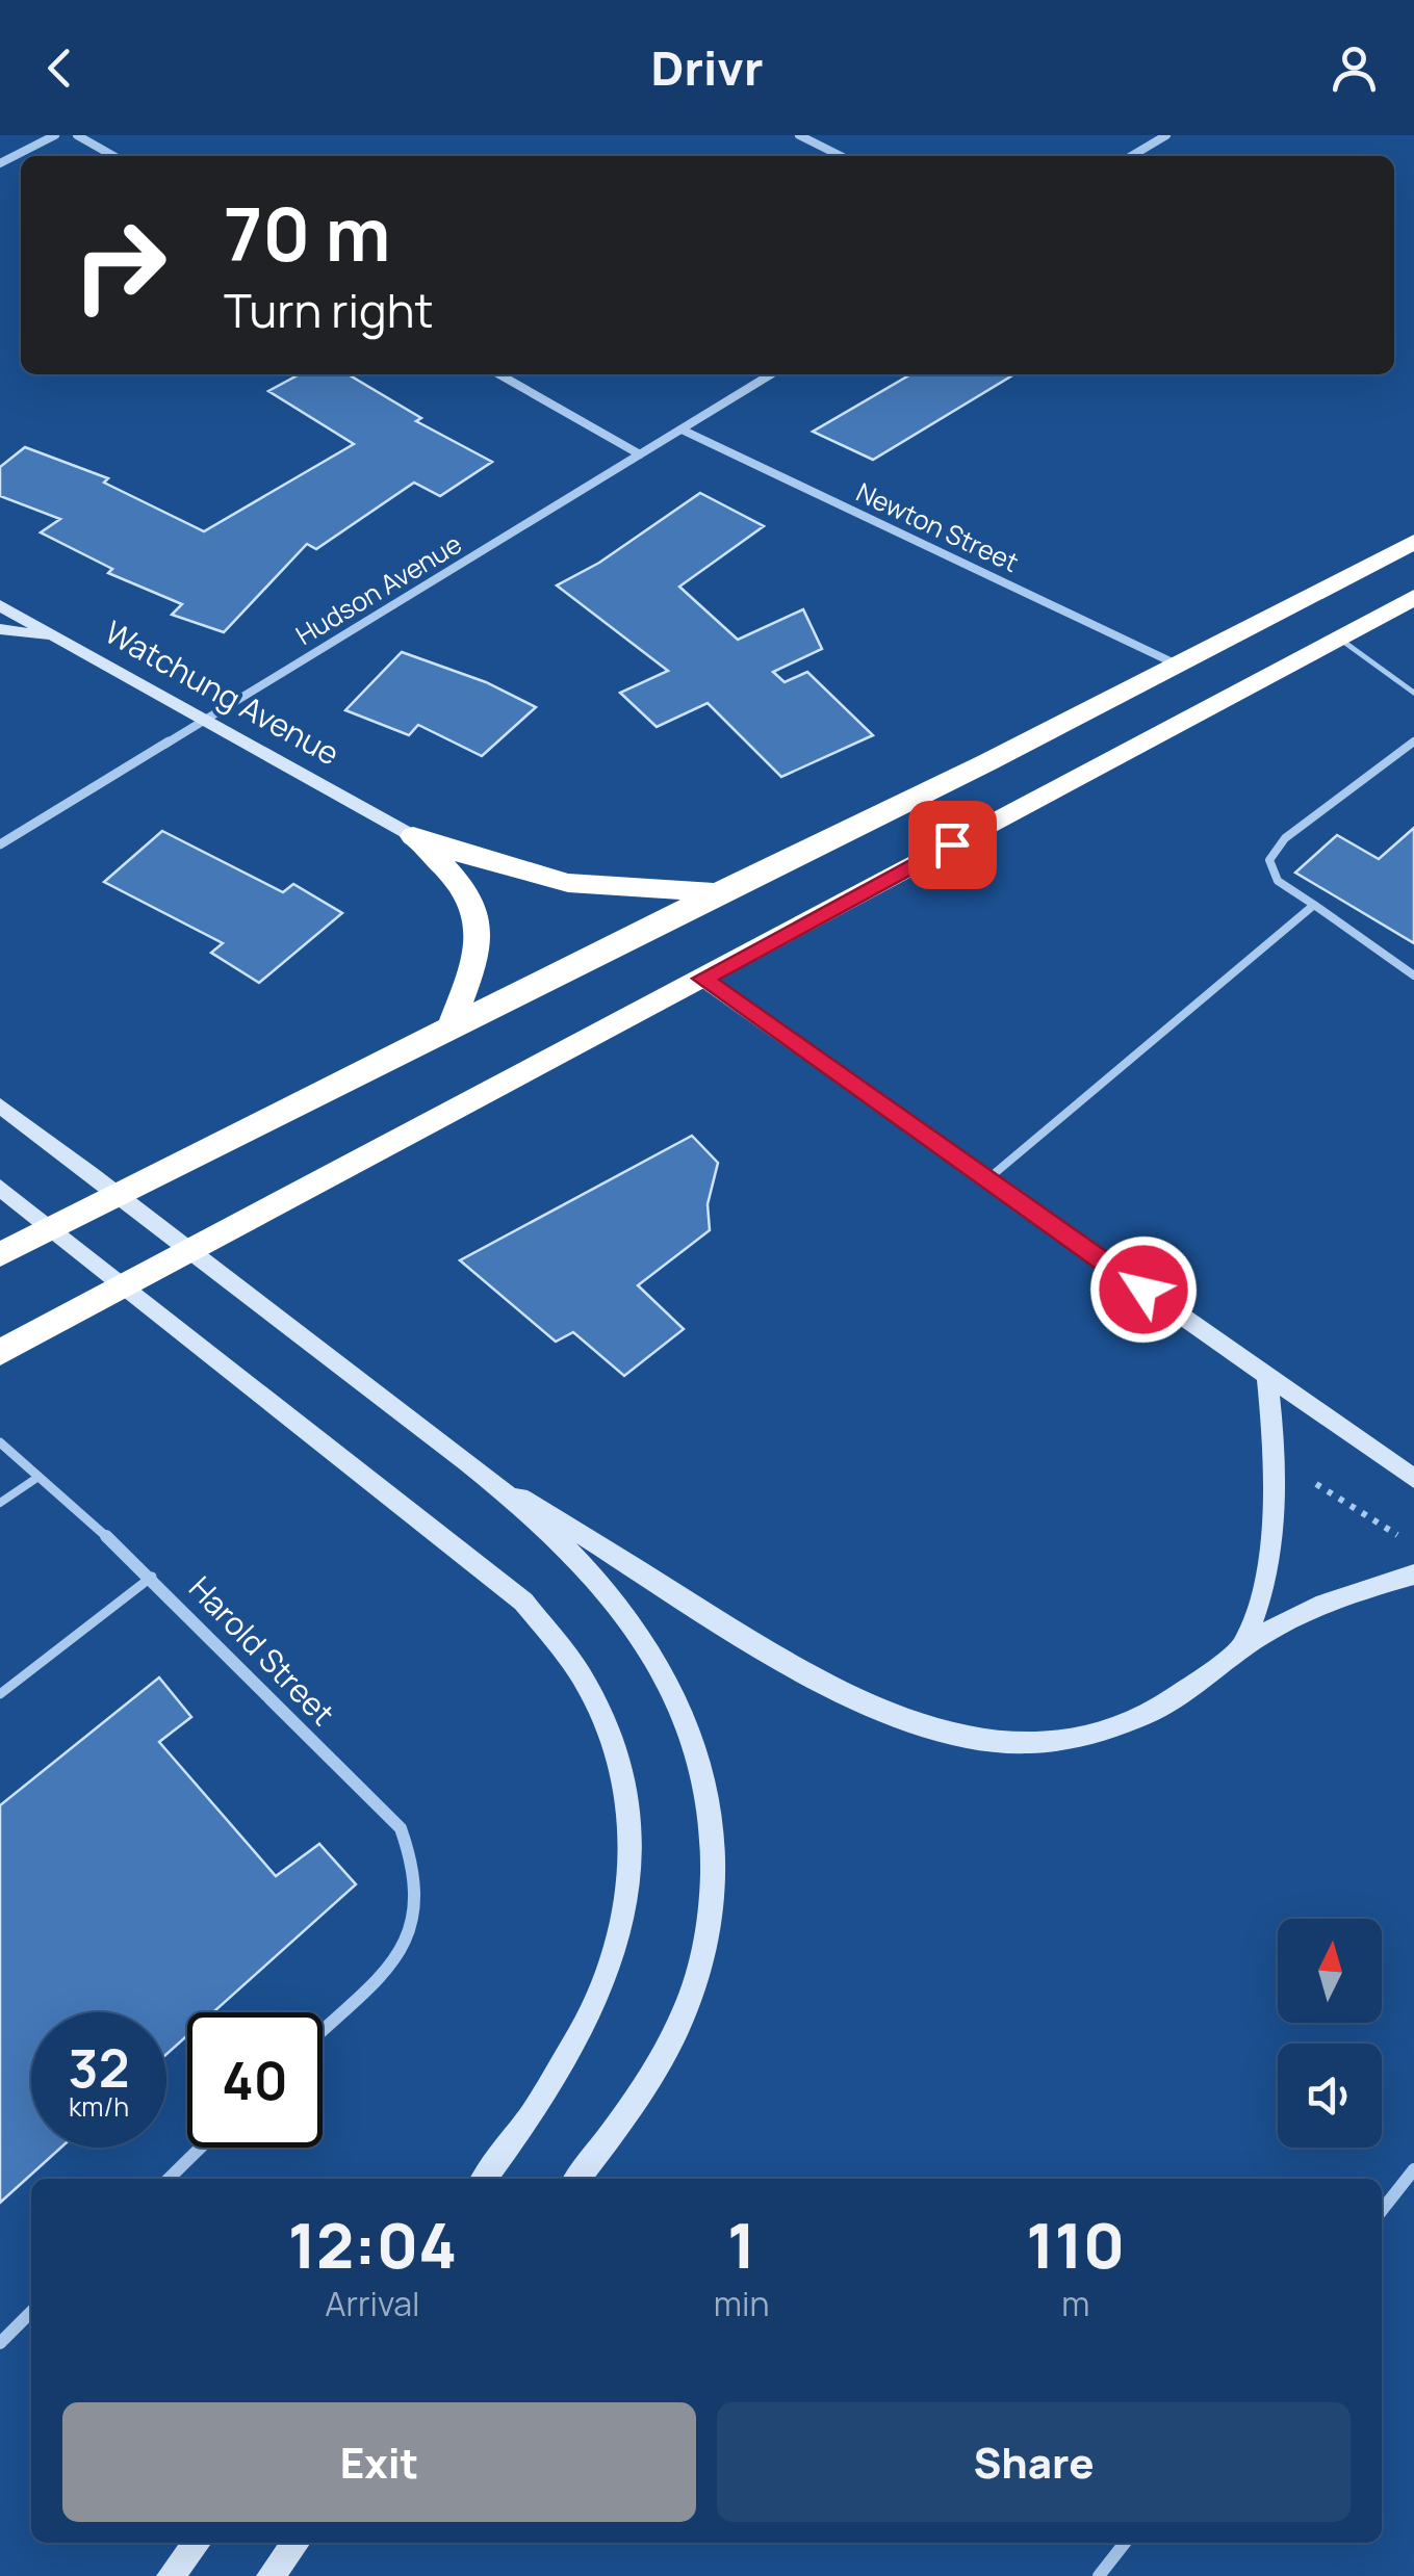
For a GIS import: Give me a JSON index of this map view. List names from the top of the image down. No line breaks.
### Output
{"streets":{"main road":["Watchung Avenue"],"street":["Newton Street","Hudson Avenue","Harold Street"]},"crossings":[["Newton Street","Hudson Avenue"],["Hudson Avenue","Watchung Avenue"]],"north":"top","page":{"header":"Drivr","turn":["70 m","Turn right"],"speed":"32 km/h","limit":"40","eta":["12:04","Arrival","1","min","110","m"],"buttons":["Exit","Share"]}}
